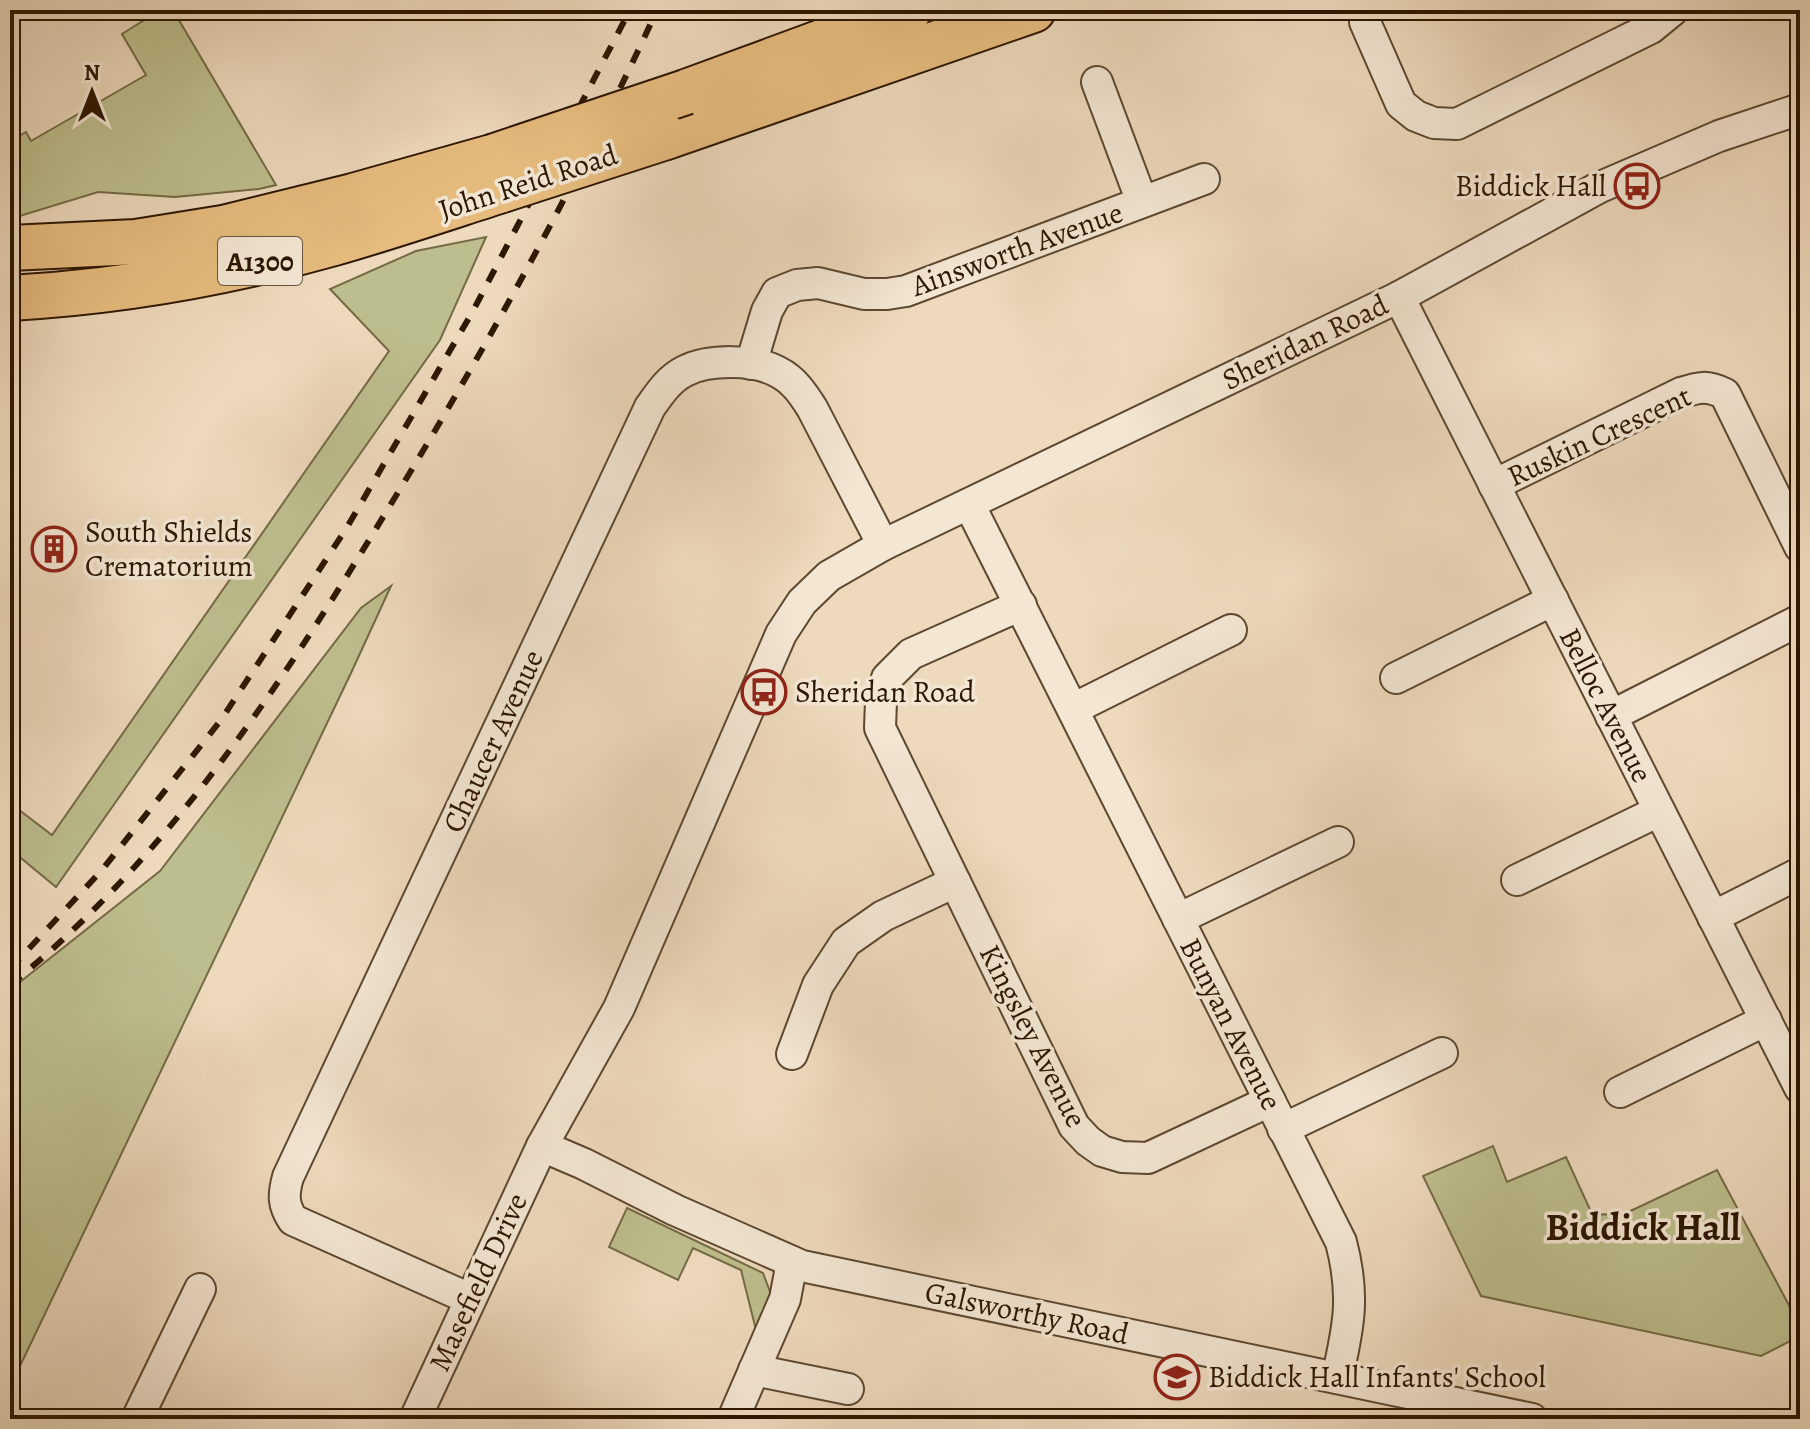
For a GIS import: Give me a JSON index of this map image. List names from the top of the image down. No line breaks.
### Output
{"streets":{"highway":["John Reid Road","A1300"],"street":["Ainsworth Avenue","Sheridan Road","Ruskin Crescent","Belloc Avenue","Chaucer Avenue","Bunyan Avenue","Kingsley Avenue","Masefield Drive","Galsworthy Road"]},"crossings":[["Ainsworth Avenue","Chaucer Avenue"],["Sheridan Road","Belloc Avenue"],["Sheridan Road","Chaucer Avenue"],["Sheridan Road","Bunyan Avenue"],["Sheridan Road","Masefield Drive"],["Sheridan Road","Galsworthy Road"],["Ruskin Crescent","Belloc Avenue"],["Chaucer Avenue","Masefield Drive"],["Bunyan Avenue","Kingsley Avenue"],["Bunyan Avenue","Galsworthy Road"],["Masefield Drive","Galsworthy Road"]],"districts":["Biddick Hall"],"places":{"bus stop":["Biddick Hall","Sheridan Road"],"building":["South Shields Crematorium"],"school or university":["Biddick Hall Infants' School"]},"north":"top"}
